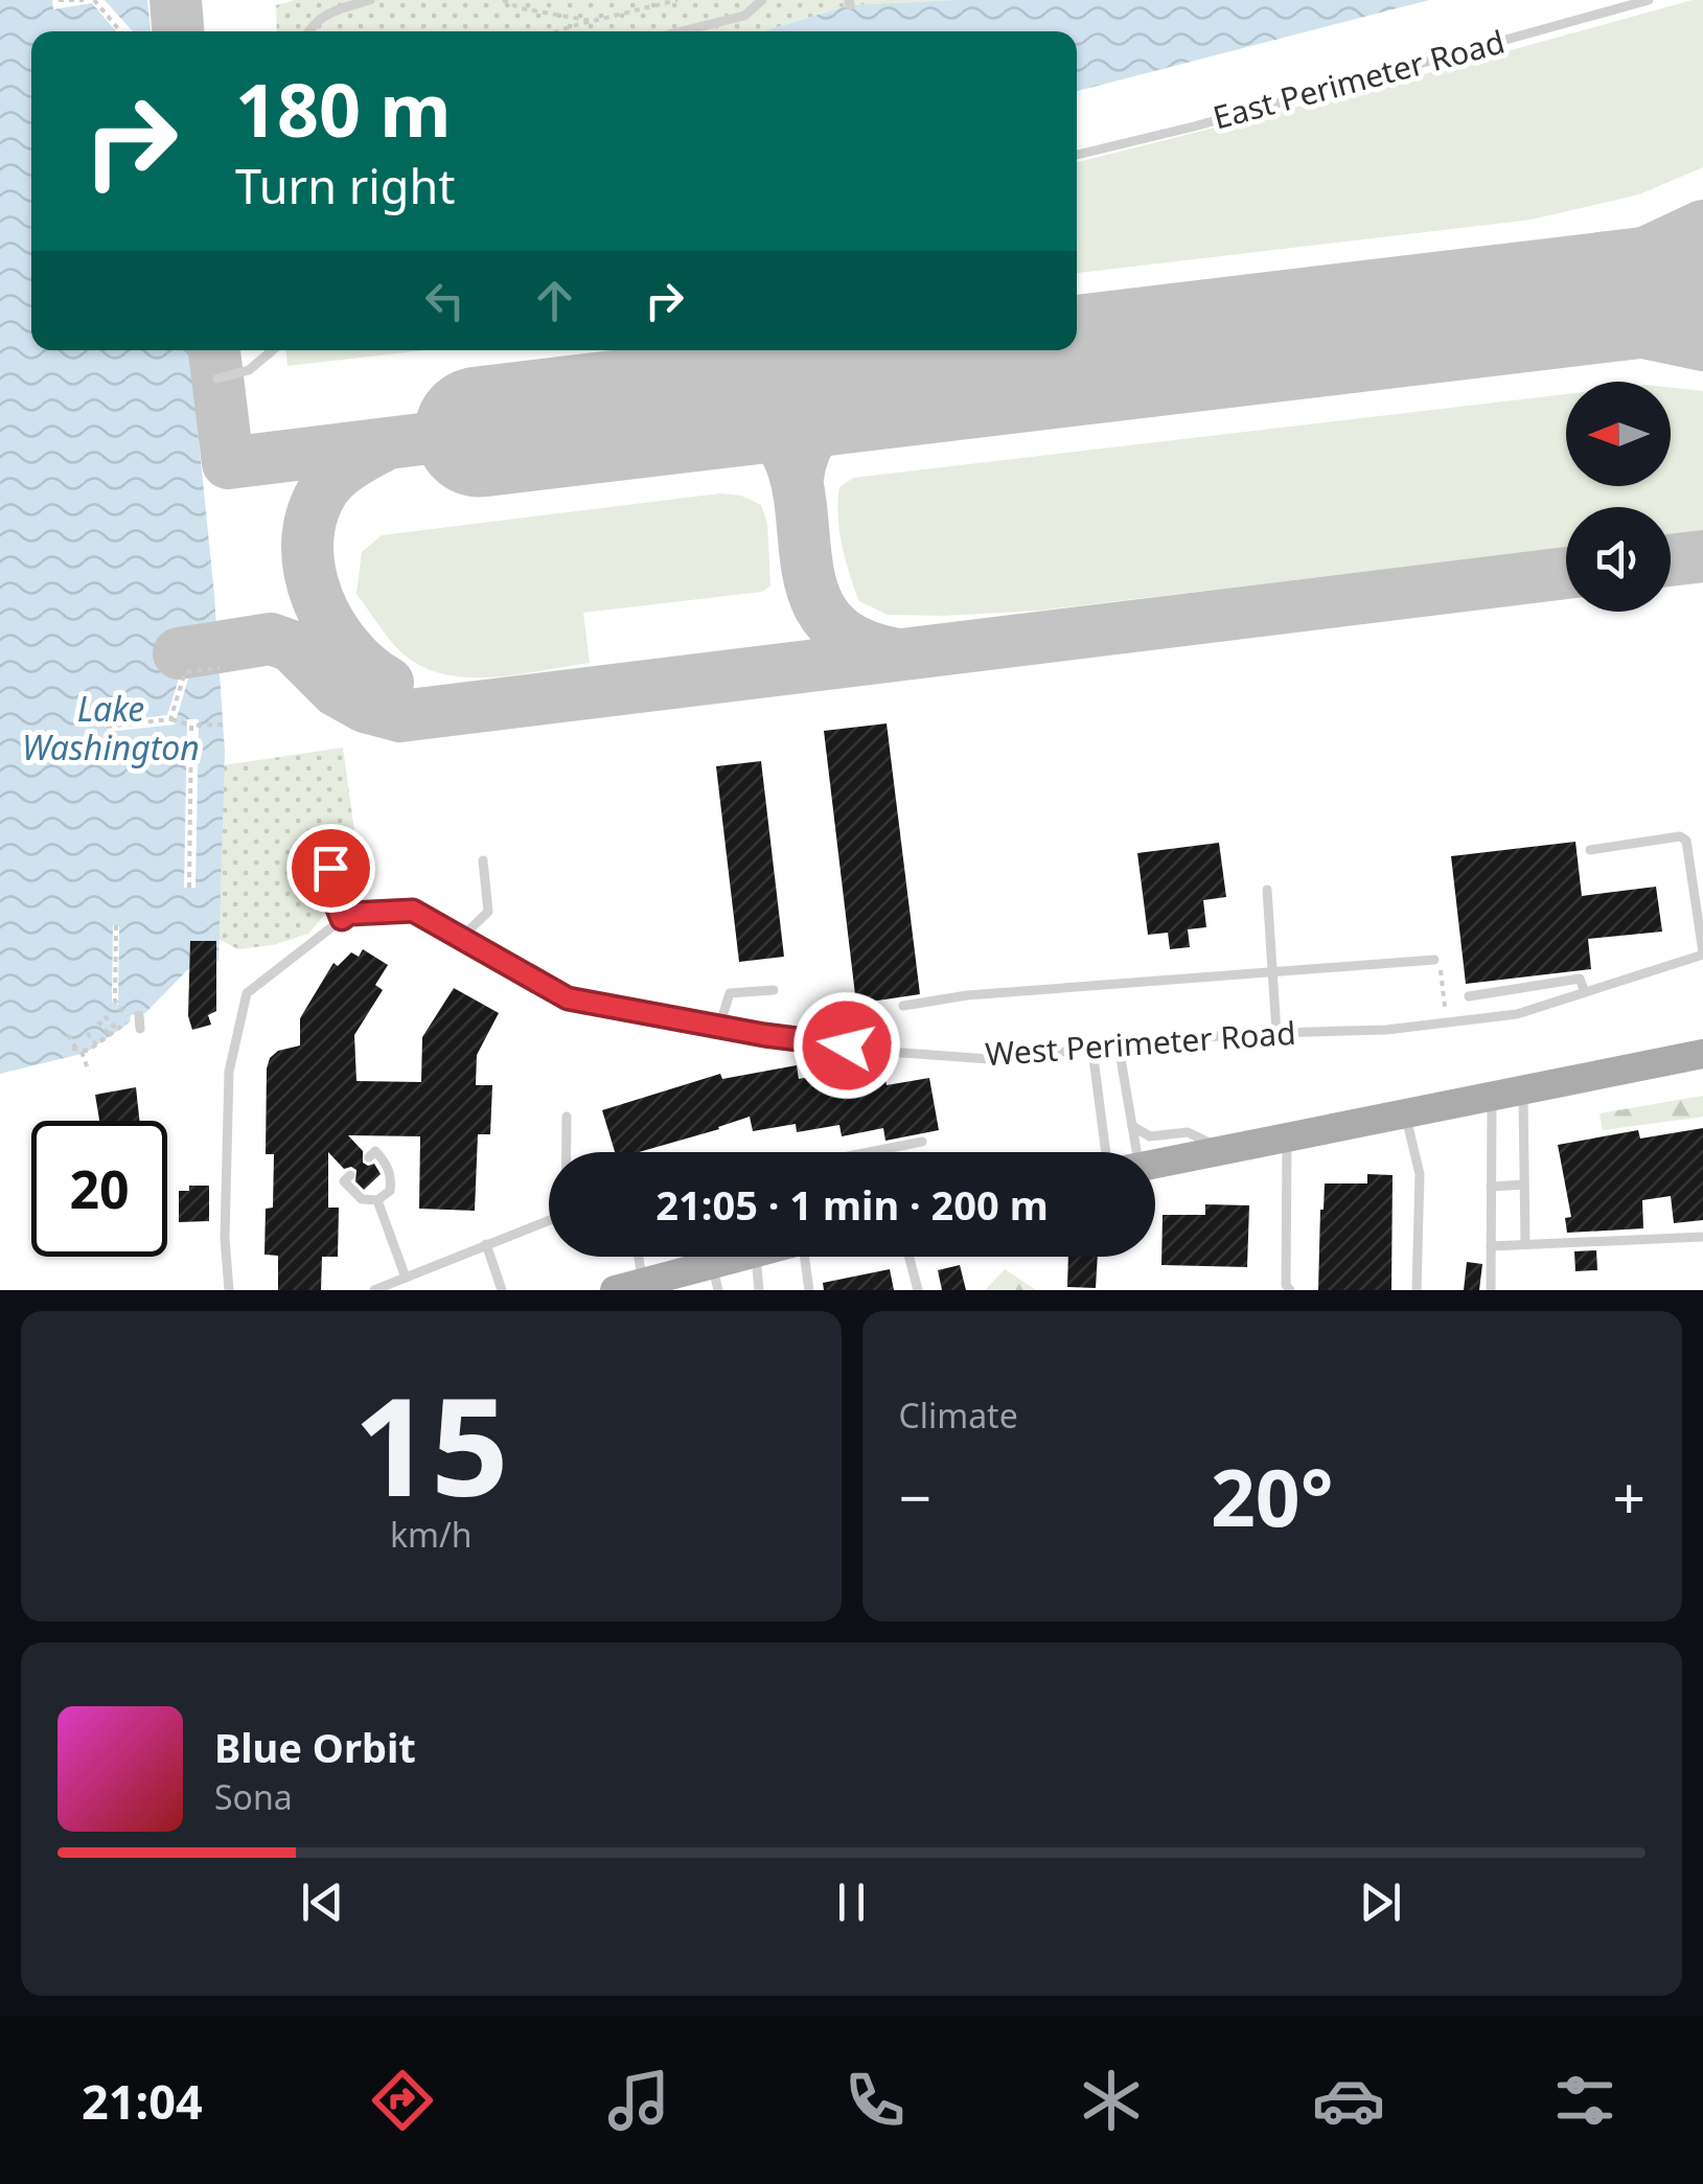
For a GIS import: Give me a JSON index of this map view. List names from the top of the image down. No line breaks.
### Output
{"streets":{"lane":["East Perimeter Road","West Perimeter Road"]},"water":["Lake Washington"],"north":"left","page":{"turn":["180 m","Turn right"],"limit":"20","trip":"21:05 · 1 min · 200 m","tile":[["15","km/h"],"Climate"],"heat":["−","20°","+"],"song":["Blue Orbit","Sona"],"tabs":"21:04"}}
